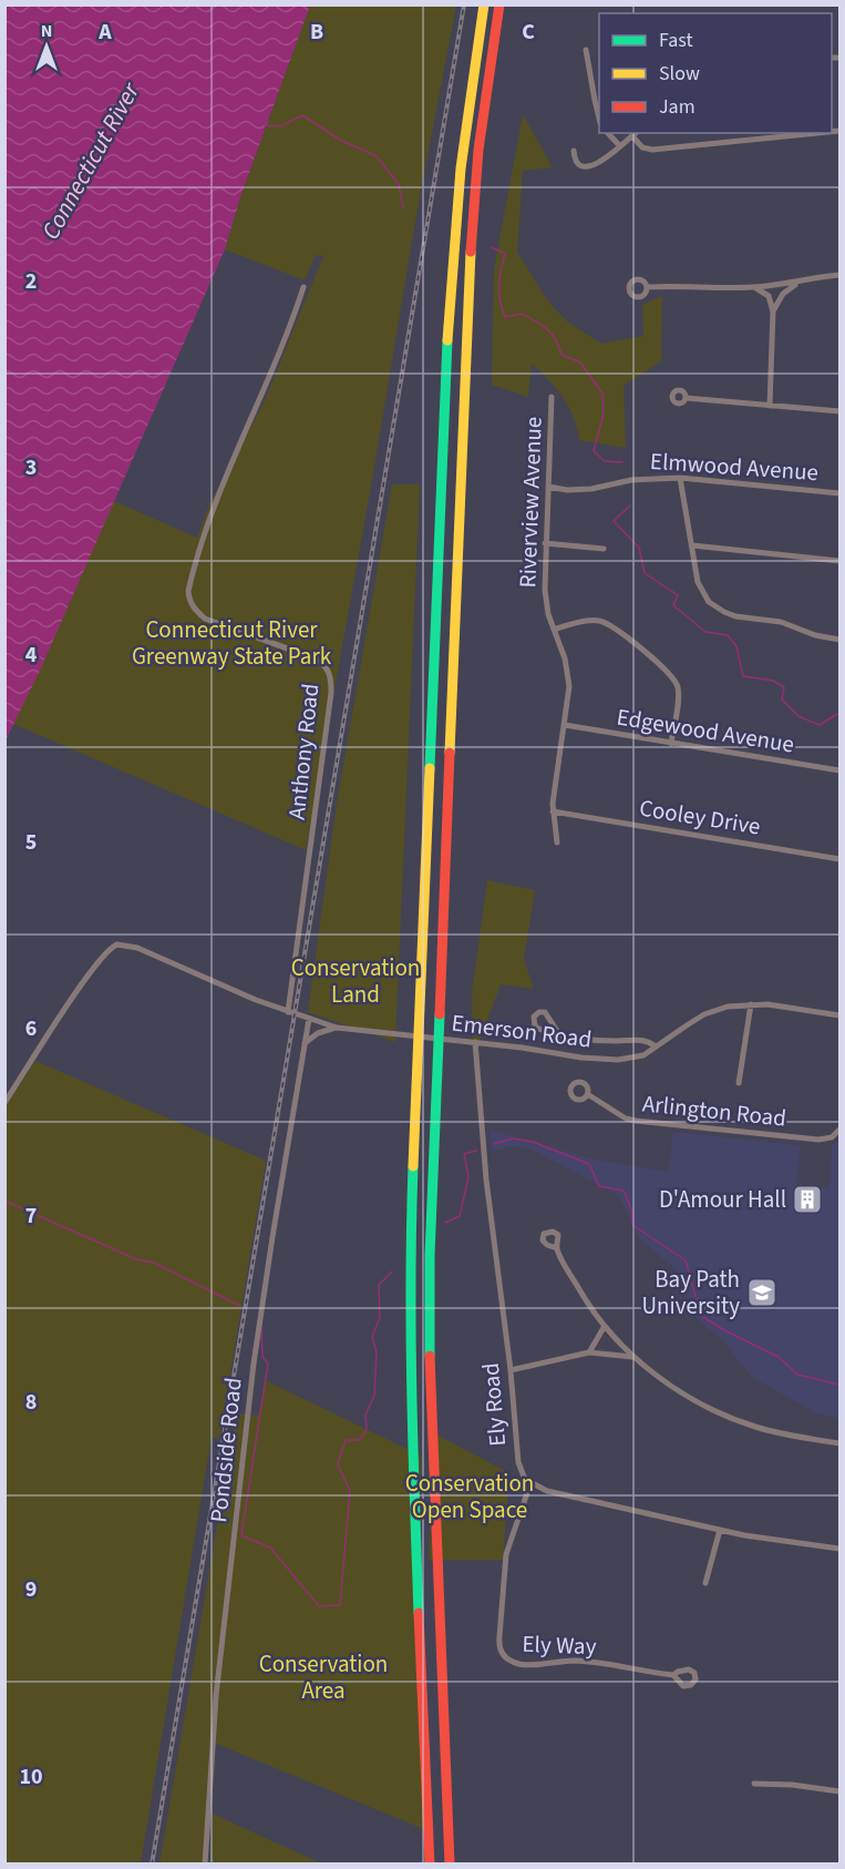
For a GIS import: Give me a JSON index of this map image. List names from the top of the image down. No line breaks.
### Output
{"streets":{"street":["Elmwood Avenue","Riverview Avenue","Edgewood Avenue","Anthony Road","Cooley Drive","Emerson Road","Arlington Road","Ely Road","Pondside Road","Ely Way"]},"crossings":[["Elmwood Avenue","Riverview Avenue"],["Riverview Avenue","Edgewood Avenue"],["Riverview Avenue","Cooley Drive"],["Anthony Road","Emerson Road"],["Emerson Road","Ely Road"],["Emerson Road","Pondside Road"],["Ely Road","Ely Way"]],"water":["Connecticut River"],"parks":["Connecticut River Greenway State Park","Conservation Land","Conservation Open Space","Conservation Area"],"places":{"building":["D'Amour Hall"],"school or university":["Bay Path University"]},"legend":["Fast","Slow","Jam"],"north":"top","grid":{"columns":["A","B","C"],"rows":["2","3","4","5","6","7","8","9","10"]}}
